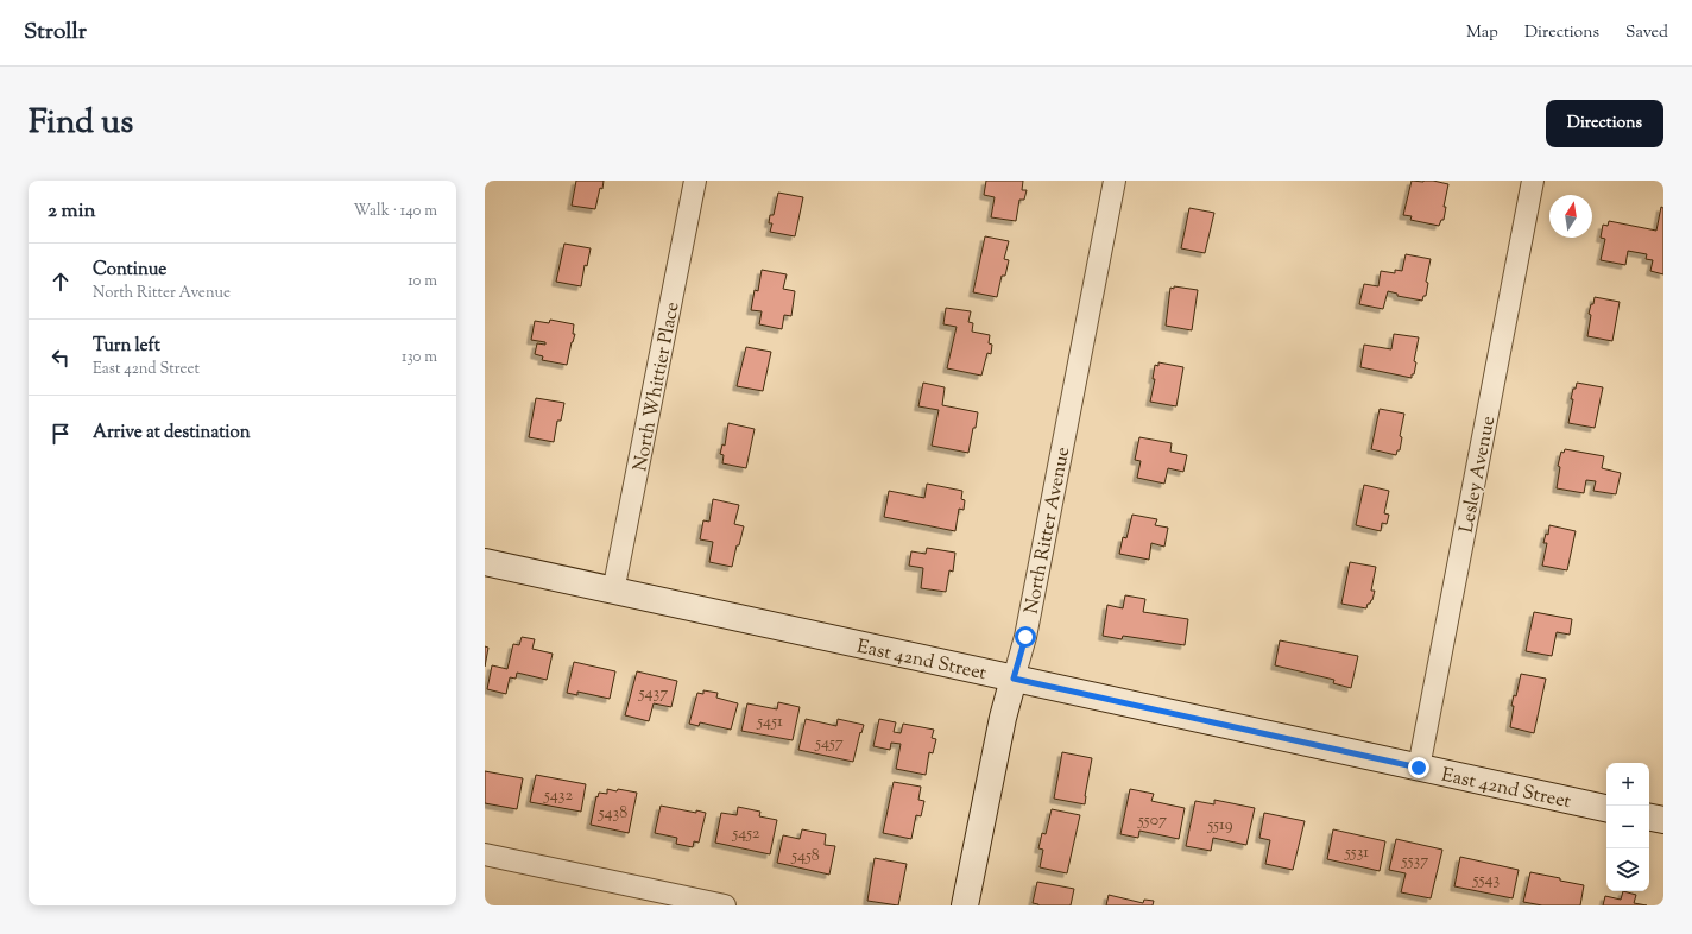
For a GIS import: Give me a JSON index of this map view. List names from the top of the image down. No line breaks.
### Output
{"streets":{"street":["North Whittier Place","Lesley Avenue","North Ritter Avenue","East 42nd Street"]},"crossings":[["North Whittier Place","East 42nd Street"],["Lesley Avenue","East 42nd Street"],["North Ritter Avenue","East 42nd Street"]],"house_numbers":["5437","5451","5457","5432","5438","5507","5519","5452","5531","5458","5537","5543"],"north":"top","page":{"header":"Strollr","nav":["Map","Directions","Saved"],"title":"Find us","buttons":"Directions","heading":["2 min","Walk · 140 m"],"list":[["Continue","North Ritter Avenue","10 m"],["Turn left","East 42nd Street","130 m"],"Arrive at destination"],"map_buttons":["+","−"]}}
